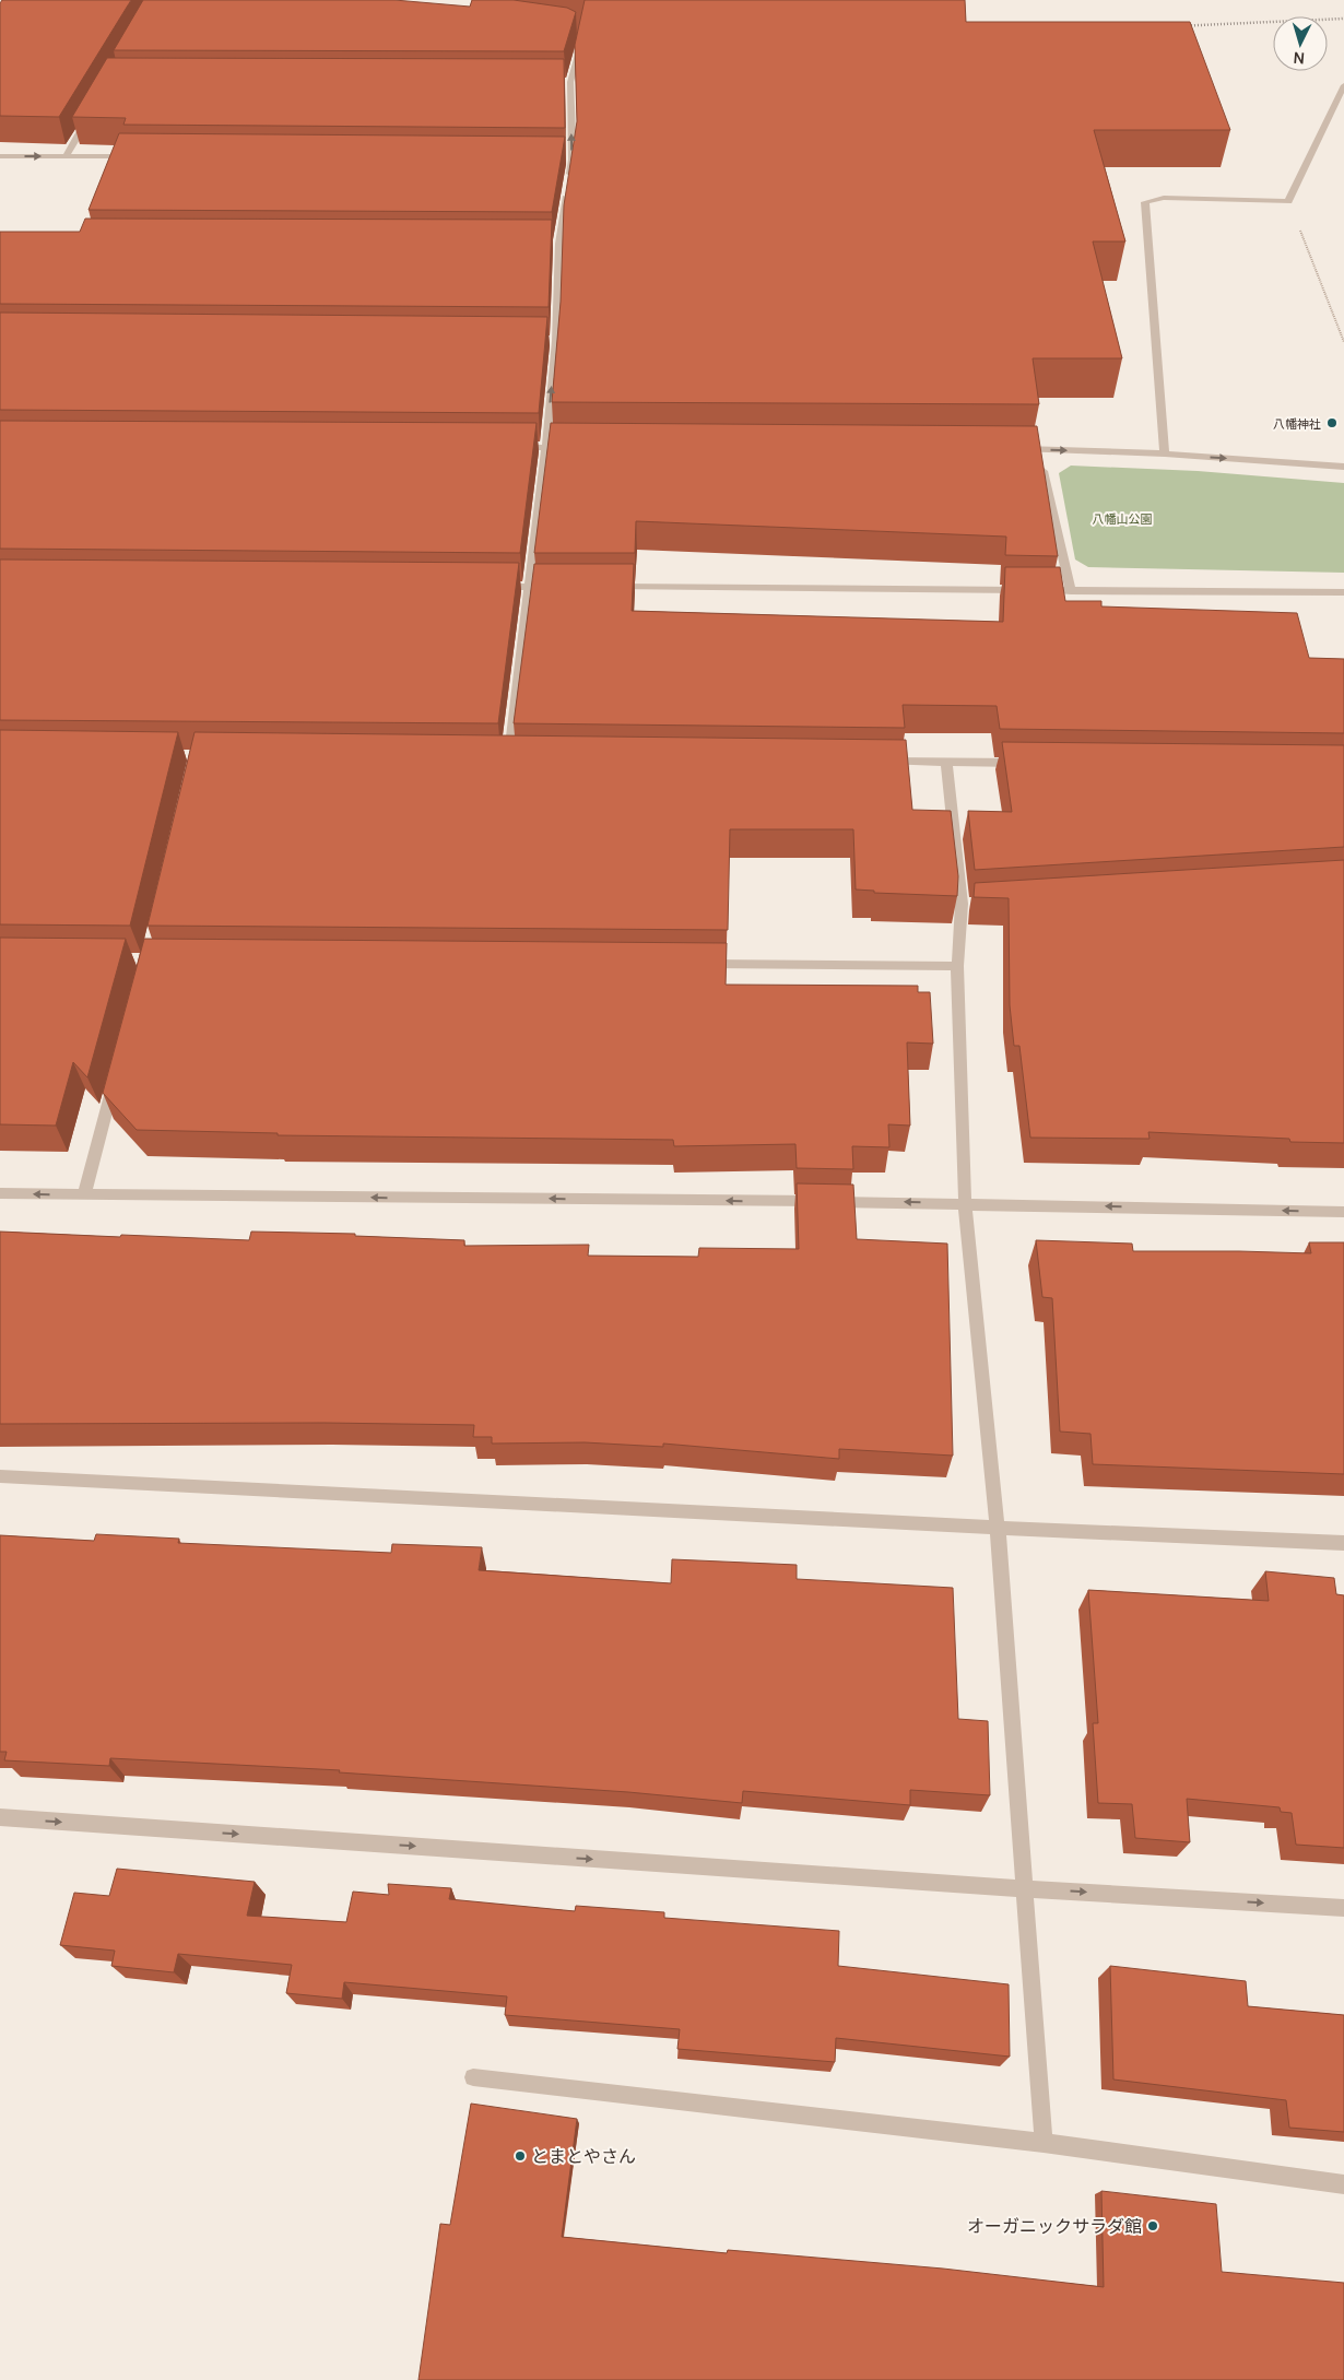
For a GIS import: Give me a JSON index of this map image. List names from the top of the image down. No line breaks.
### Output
{"parks":["八幡山公園"],"places":["八幡神社","とまとやさん","オーガニックサラダ館"],"north":"bottom"}
